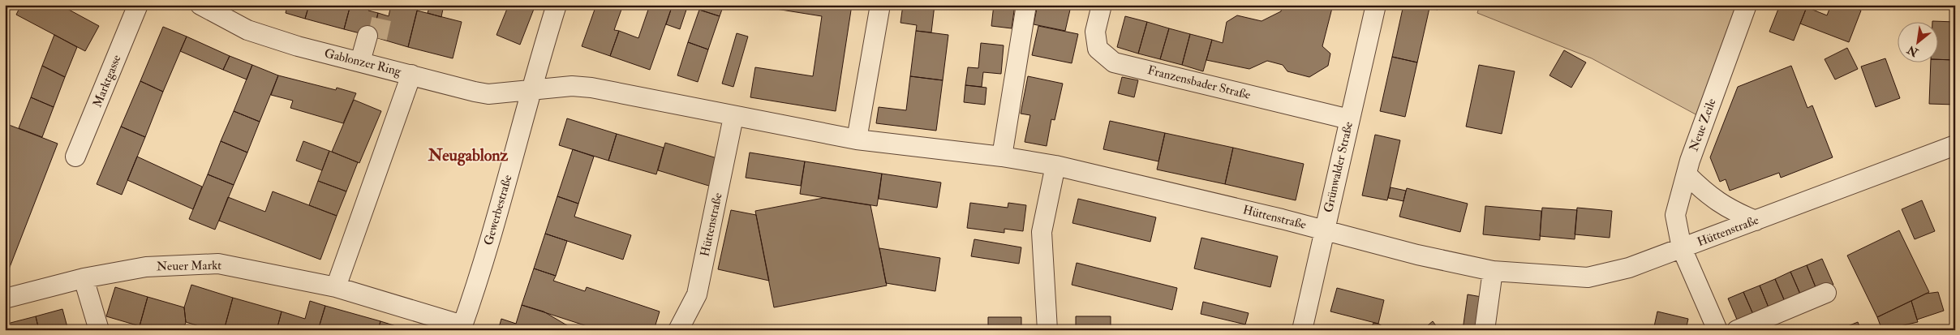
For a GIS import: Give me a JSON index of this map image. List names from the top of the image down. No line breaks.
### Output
{"streets":{"street":["Gablonzer Ring","Marktgasse","Franzensbader Straße","Neue Zeile","Grünwalder Straße","Gewerbestraße","Hüttenstraße","Neuer Markt"]},"crossings":[["Gablonzer Ring","Gewerbestraße"],["Gablonzer Ring","Hüttenstraße"],["Franzensbader Straße","Grünwalder Straße"],["Neue Zeile","Hüttenstraße"],["Grünwalder Straße","Hüttenstraße"],["Gewerbestraße","Hüttenstraße"],["Gewerbestraße","Neuer Markt"]],"districts":["Neugablonz"],"north":"bottom left"}
